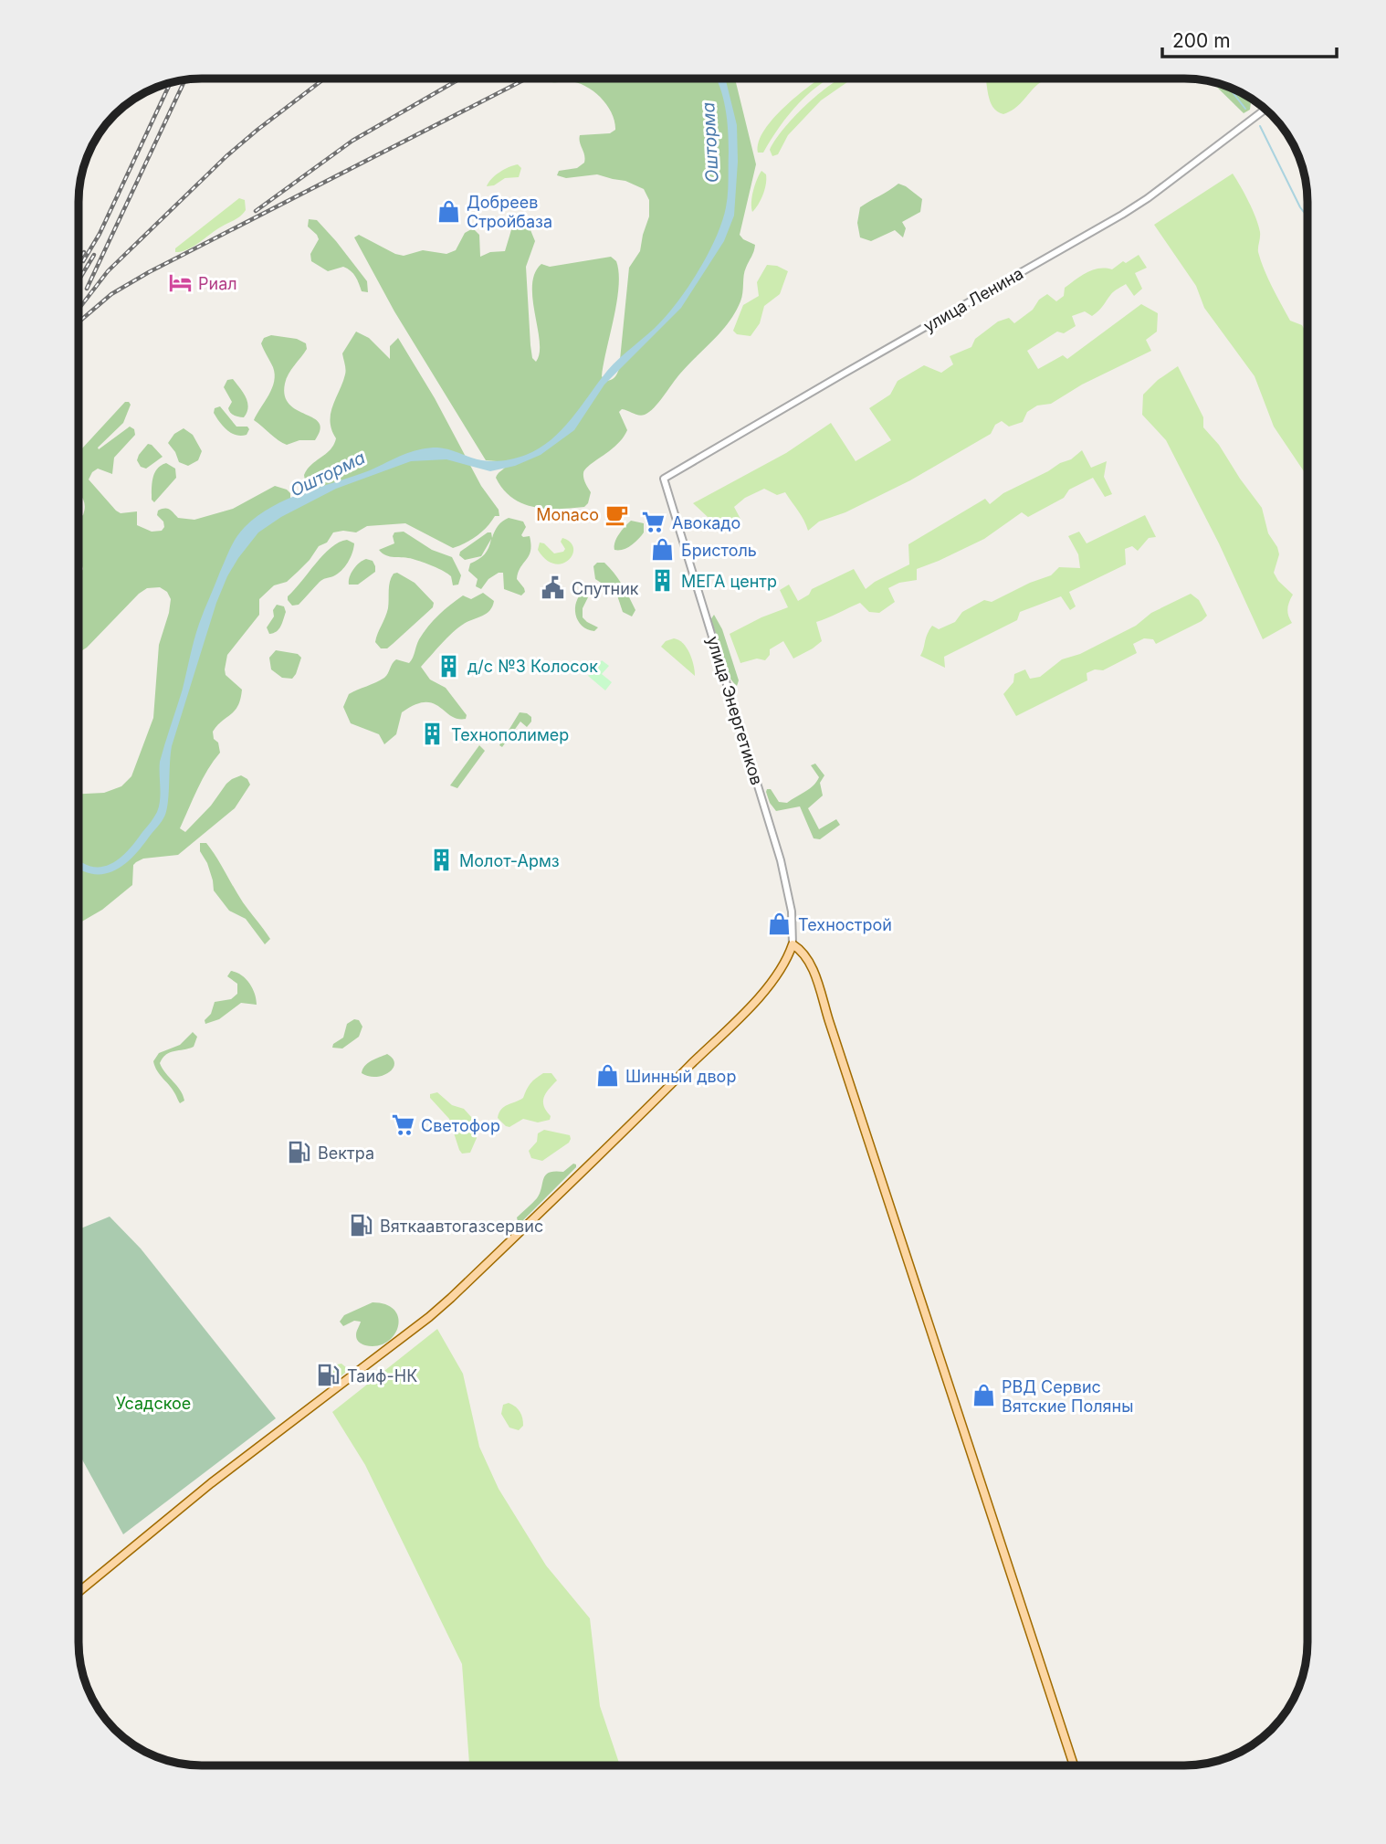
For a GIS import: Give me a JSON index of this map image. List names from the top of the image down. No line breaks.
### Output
{"streets":{"street":["улица Ленина","улица Энергетиков"]},"crossings":[["улица Ленина","улица Энергетиков"]],"water":["Ошторма"],"parks":["Усадское"],"places":{"shop":["Добреев Стройбаза","Бристоль","Технострой","Шинный двор","РВД Сервис Вятские Поляны"],"hotel":["Риал"],"cafe":["Monaco"],"supermarket":["Авокадо","Светофор"],"building":["МЕГА центр","д/с №3 Колосок","Технополимер","Молот-Армз"],"public building":["Спутник"],"fuel station":["Вектра","Вяткаавтогазсервис","Таиф-НК"]},"scale_bar":"200 m"}
